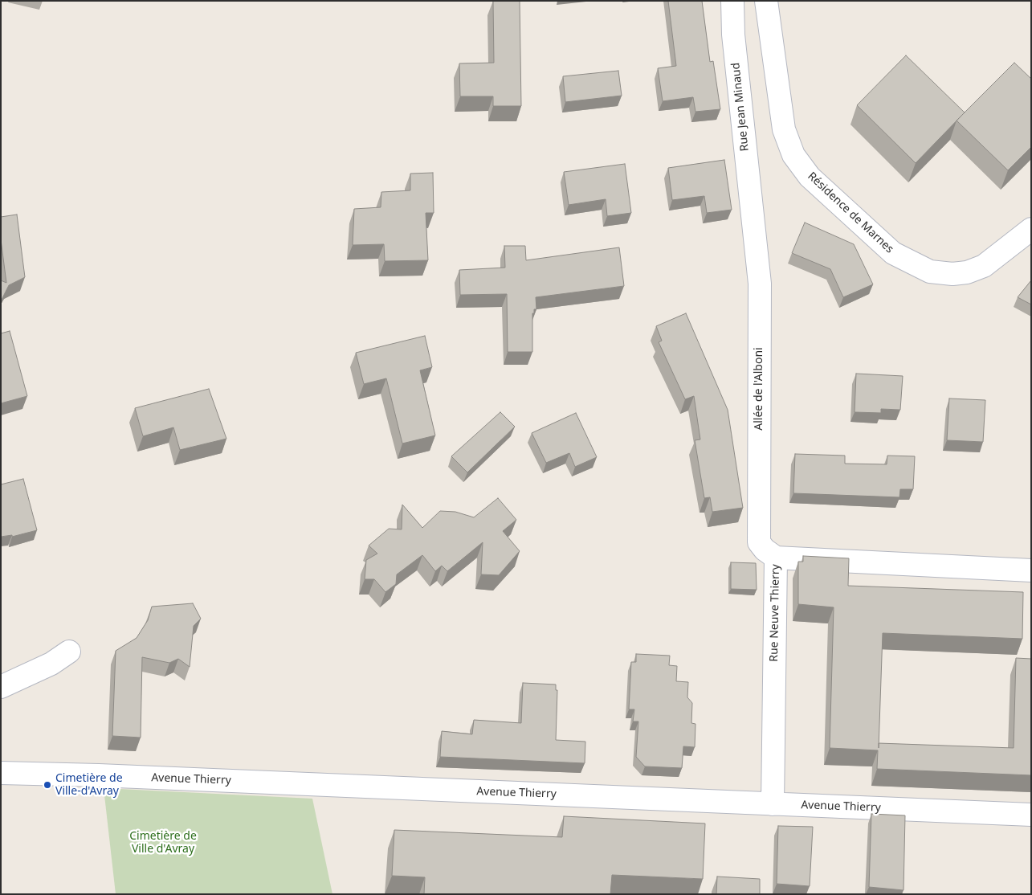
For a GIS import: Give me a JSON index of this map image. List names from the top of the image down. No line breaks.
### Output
{"streets":{"street":["Rue Jean Minaud","Résidence de Marnes","Allée de l'Alboni","Rue Neuve Thierry","Avenue Thierry"]},"crossings":[["Rue Jean Minaud","Allée de l'Alboni"],["Allée de l'Alboni","Rue Neuve Thierry"],["Rue Neuve Thierry","Avenue Thierry"]],"parks":["Cimetière de Ville d'Avray"],"places":["Cimetière de Ville-d'Avray"]}
